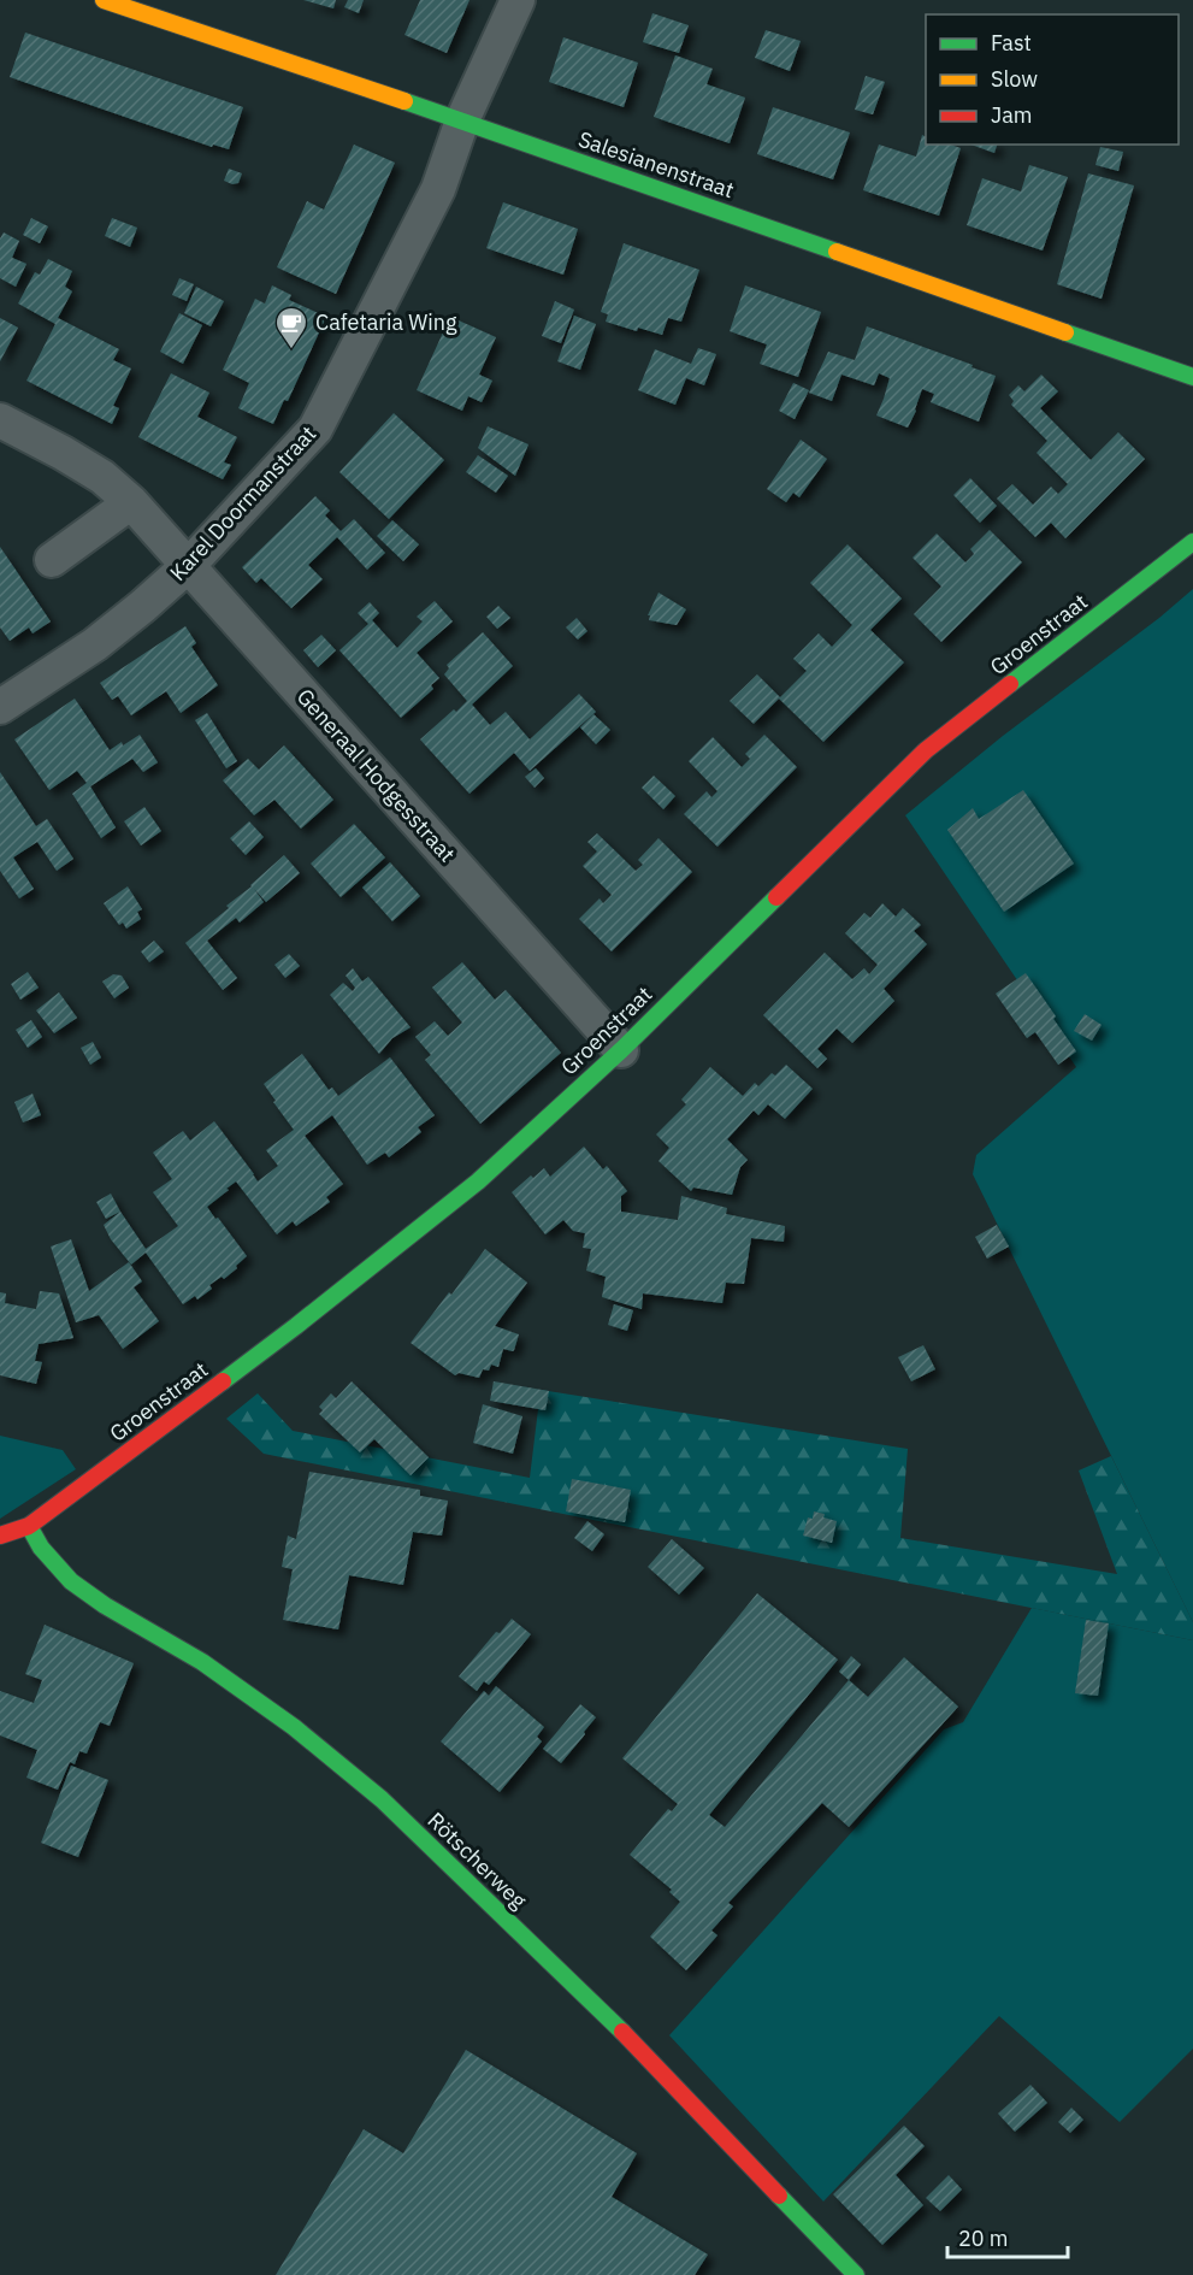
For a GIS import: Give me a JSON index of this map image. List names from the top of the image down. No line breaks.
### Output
{"streets":{"street":["Salesianenstraat","Karel Doormanstraat","Groenstraat","Generaal Hodgesstraat","Rötscherweg"]},"crossings":[["Salesianenstraat","Karel Doormanstraat"],["Karel Doormanstraat","Generaal Hodgesstraat"],["Groenstraat","Generaal Hodgesstraat"],["Groenstraat","Rötscherweg"]],"places":{"cafe":["Cafetaria Wing"]},"legend":["Fast","Slow","Jam"],"scale_bar":"20 m"}
